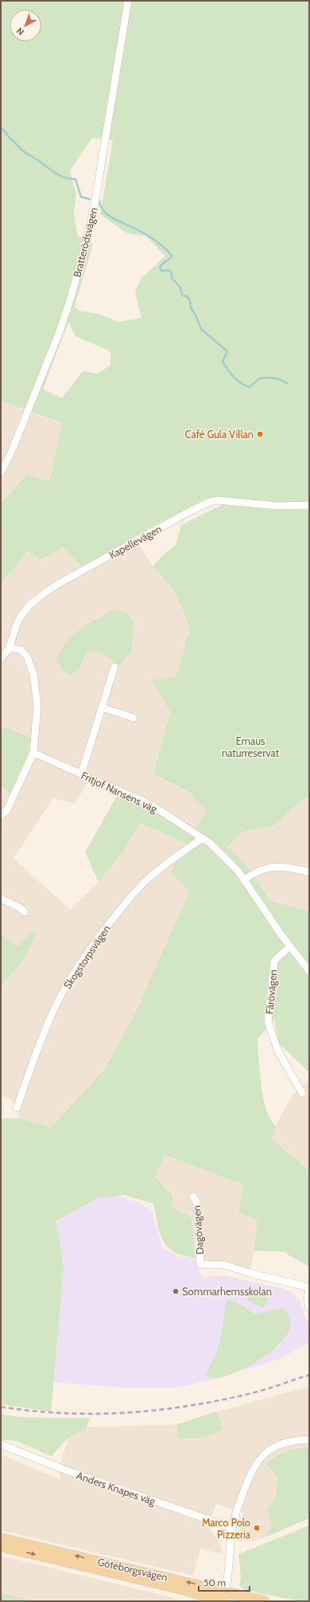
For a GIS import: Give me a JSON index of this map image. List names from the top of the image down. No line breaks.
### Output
{"streets":{"main road":["Göteborgsvägen"],"street":["Bratterödsvägen","Kapellevägen","Fritjof Nansens väg","Skogstorpsvägen","Fårövägen","Dagövägen","Anders Knapes väg"]},"crossings":[["Fritjof Nansens väg","Skogstorpsvägen"],["Fritjof Nansens väg","Fårövägen"]],"parks":["Emaus naturreservat"],"places":["Café Gula Villan","Sommarhemsskolan","Marco Polo Pizzeria"],"scale_bar":"50 m","north":"bottom left"}
